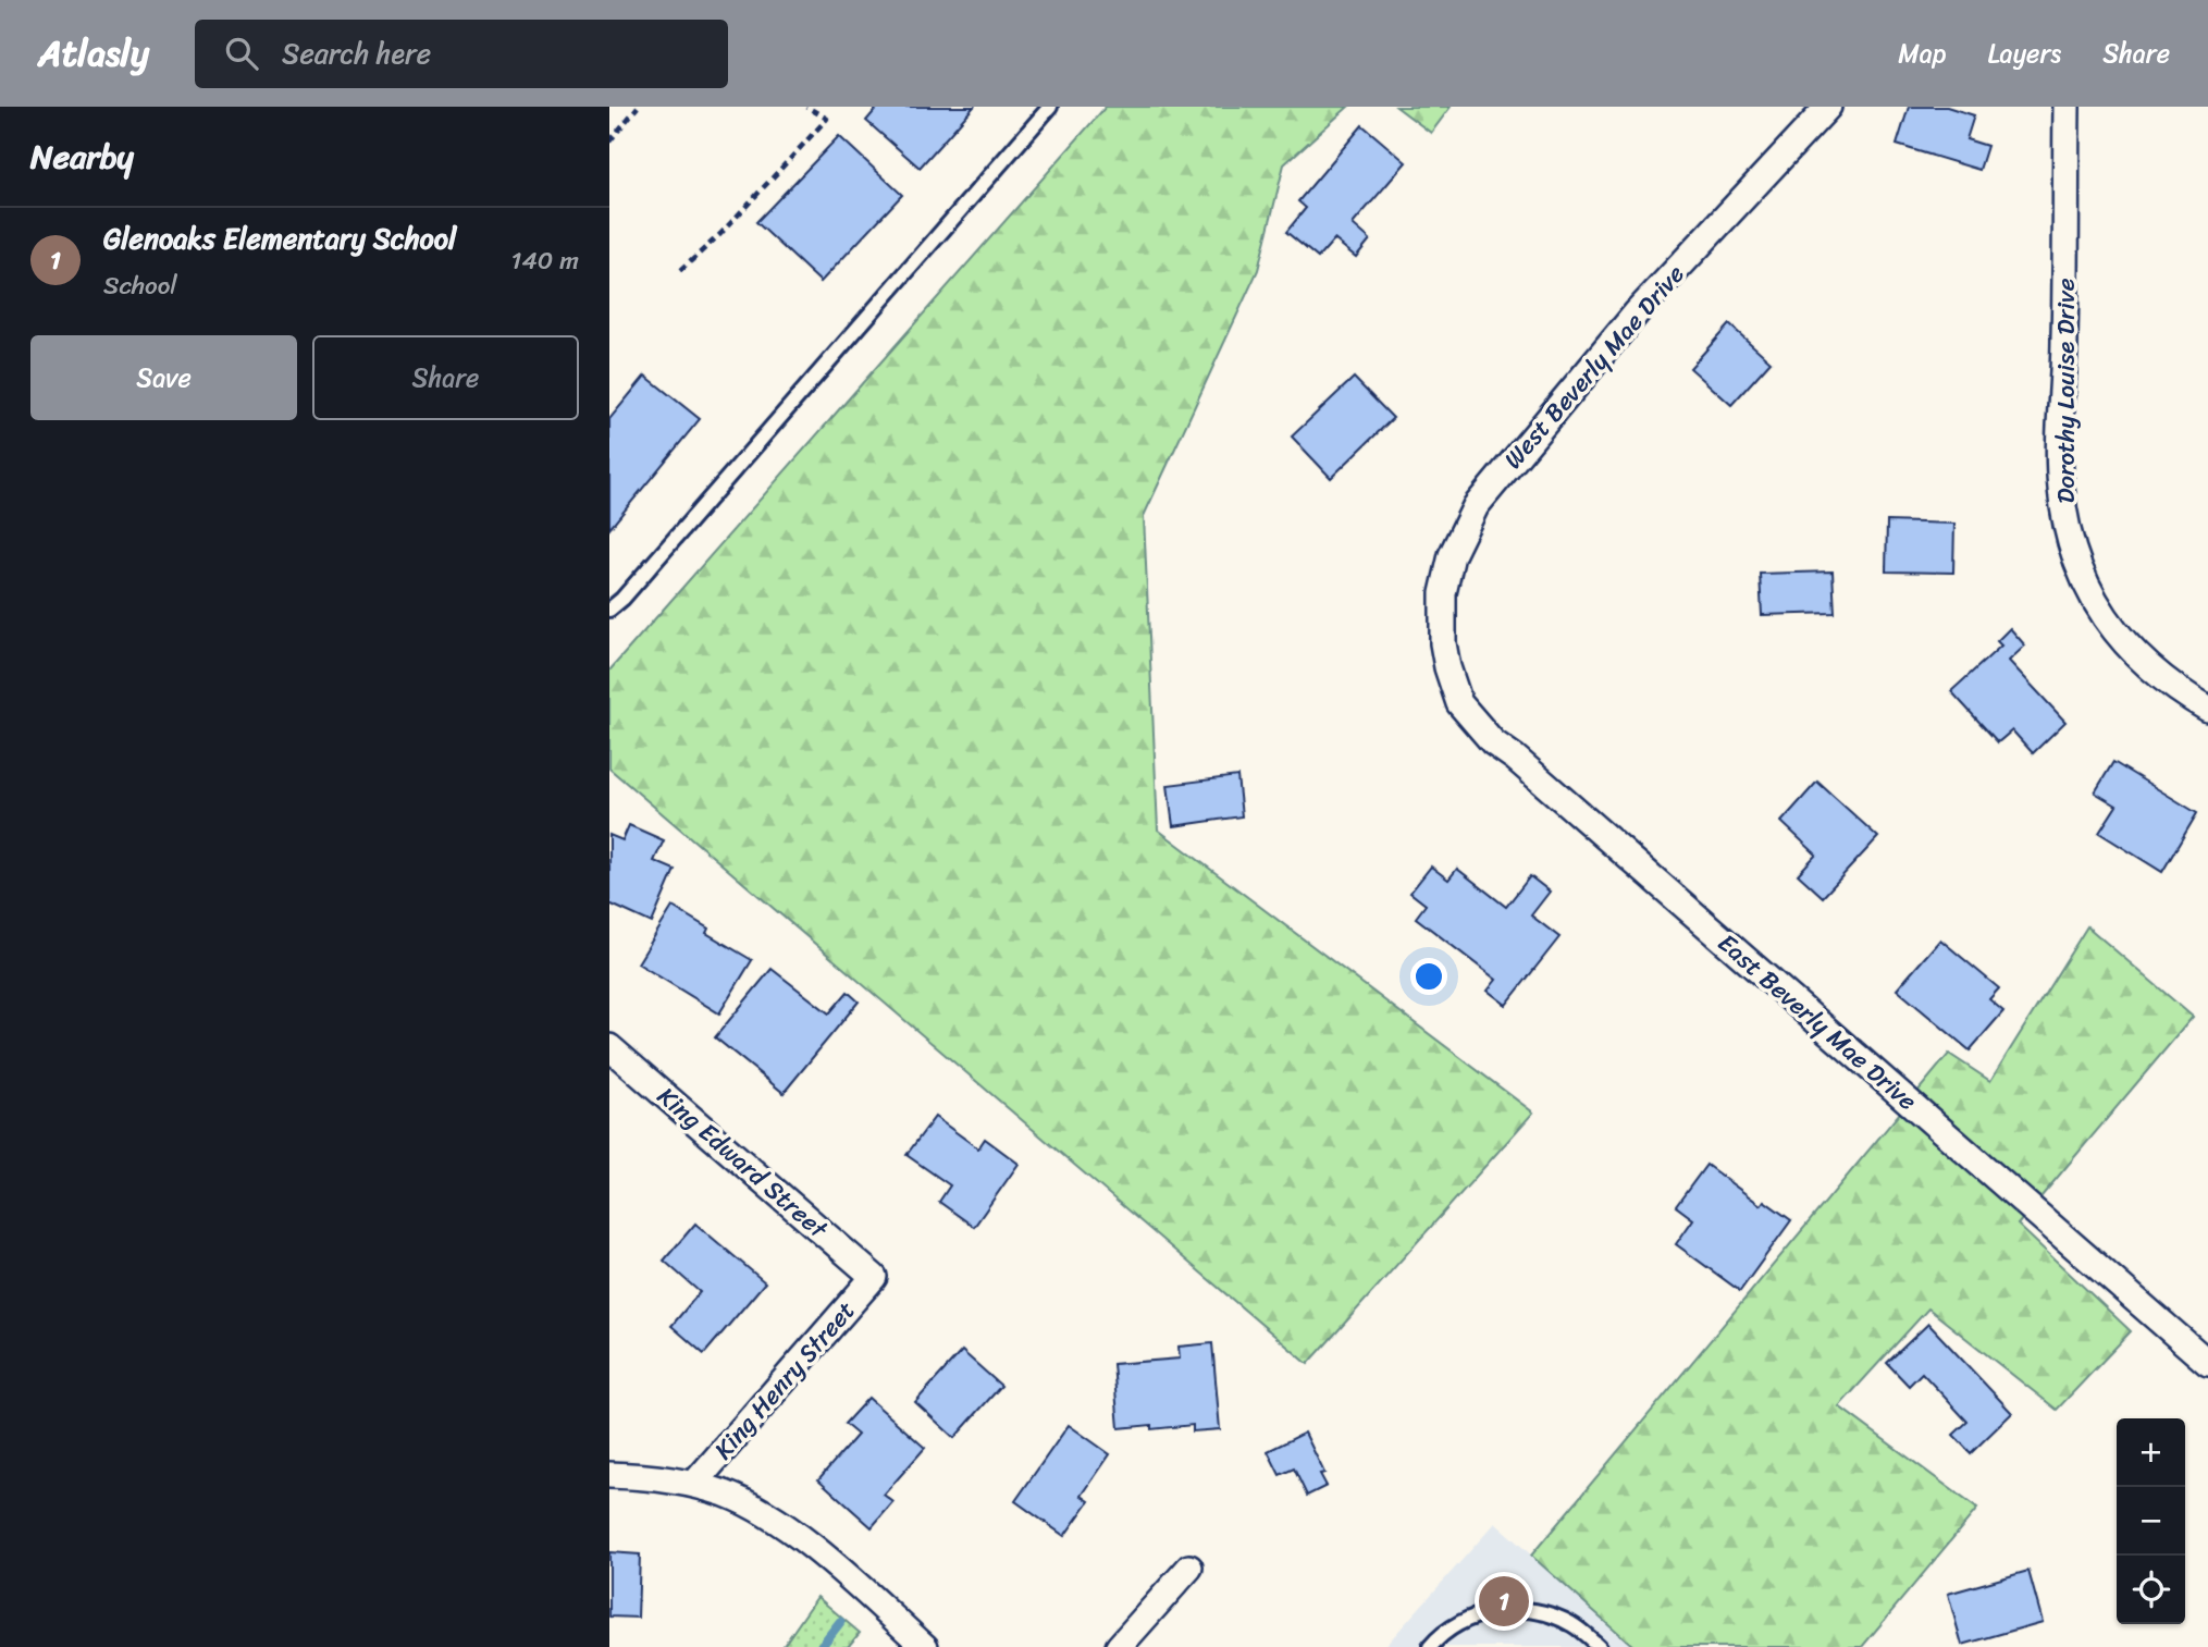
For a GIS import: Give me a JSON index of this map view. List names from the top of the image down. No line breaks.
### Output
{"streets":{"street":["West Beverly Mae Drive","Dorothy Louise Drive","East Beverly Mae Drive","King Edward Street","King Henry Street"]},"crossings":[["West Beverly Mae Drive","East Beverly Mae Drive"],["King Edward Street","King Henry Street"]],"page":{"header":"Atlasly","search":"Search here","nav":["Map","Layers","Share"],"heading":"Nearby","list":[{"mark":"1","name":"Glenoaks Elementary School","note":"School","value":"140 m"}],"buttons":["Save","Share"],"map_buttons":["+","−"],"pins":"1"}}
